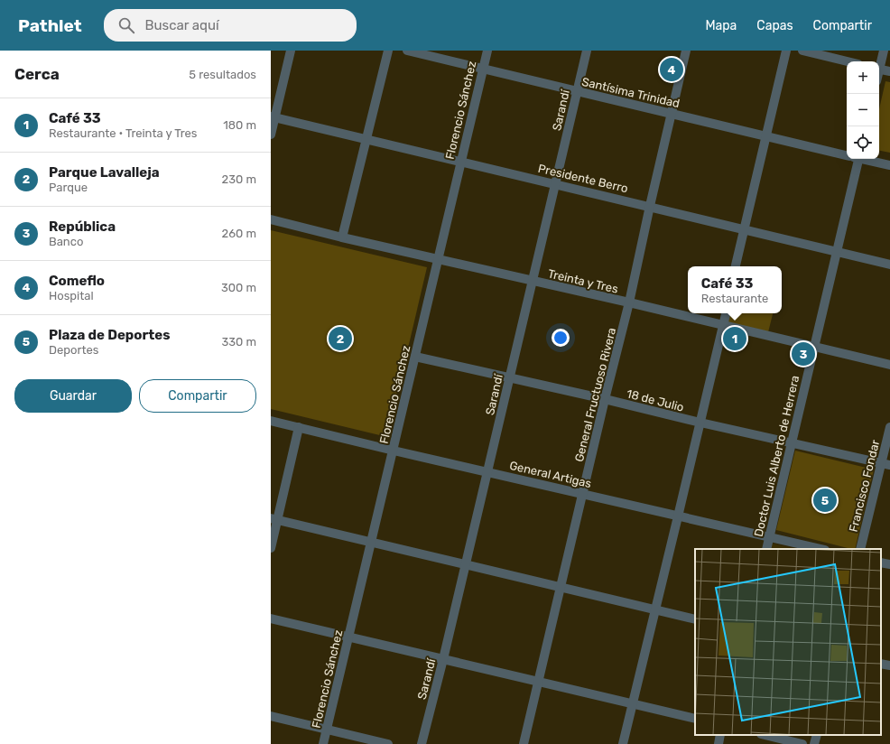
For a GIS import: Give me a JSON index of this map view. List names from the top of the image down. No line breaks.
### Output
{"streets":{"street":["Santísima Trinidad","Florencio Sánchez","Sarandí","Presidente Berro","Treinta y Tres","General Fructuoso Rivera","18 de Julio","Doctor Luis Alberto de Herrera","General Artigas","Francisco Fondar"]},"crossings":[["Santísima Trinidad","Florencio Sánchez"],["Santísima Trinidad","Sarandí"],["Santísima Trinidad","General Fructuoso Rivera"],["Florencio Sánchez","Presidente Berro"],["Florencio Sánchez","Treinta y Tres"],["Florencio Sánchez","18 de Julio"],["Florencio Sánchez","General Artigas"],["Sarandí","Presidente Berro"],["Sarandí","Treinta y Tres"],["Sarandí","18 de Julio"],["Sarandí","General Artigas"],["Presidente Berro","General Fructuoso Rivera"],["Presidente Berro","Doctor Luis Alberto de Herrera"],["Treinta y Tres","General Fructuoso Rivera"],["Treinta y Tres","Doctor Luis Alberto de Herrera"],["General Fructuoso Rivera","18 de Julio"],["General Fructuoso Rivera","General Artigas"],["18 de Julio","Doctor Luis Alberto de Herrera"],["18 de Julio","Francisco Fondar"],["Doctor Luis Alberto de Herrera","General Artigas"]],"page":{"header":"Pathlet","search":"Buscar aquí","nav":["Mapa","Capas","Compartir"],"heading":["Cerca","5 resultados"],"pins":["4","1","2","3","5"],"map_buttons":["+","−"],"list":[{"mark":"1","name":"Café 33","note":"Restaurante · Treinta y Tres","value":"180 m"},{"mark":"2","name":"Parque Lavalleja","note":"Parque","value":"230 m"},{"mark":"3","name":"República","note":"Banco","value":"260 m"},{"mark":"4","name":"Comeflo","note":"Hospital","value":"300 m"},{"mark":"5","name":"Plaza de Deportes","note":"Deportes","value":"330 m"}],"popup":["Café 33","Restaurante"],"buttons":["Guardar","Compartir"]}}
